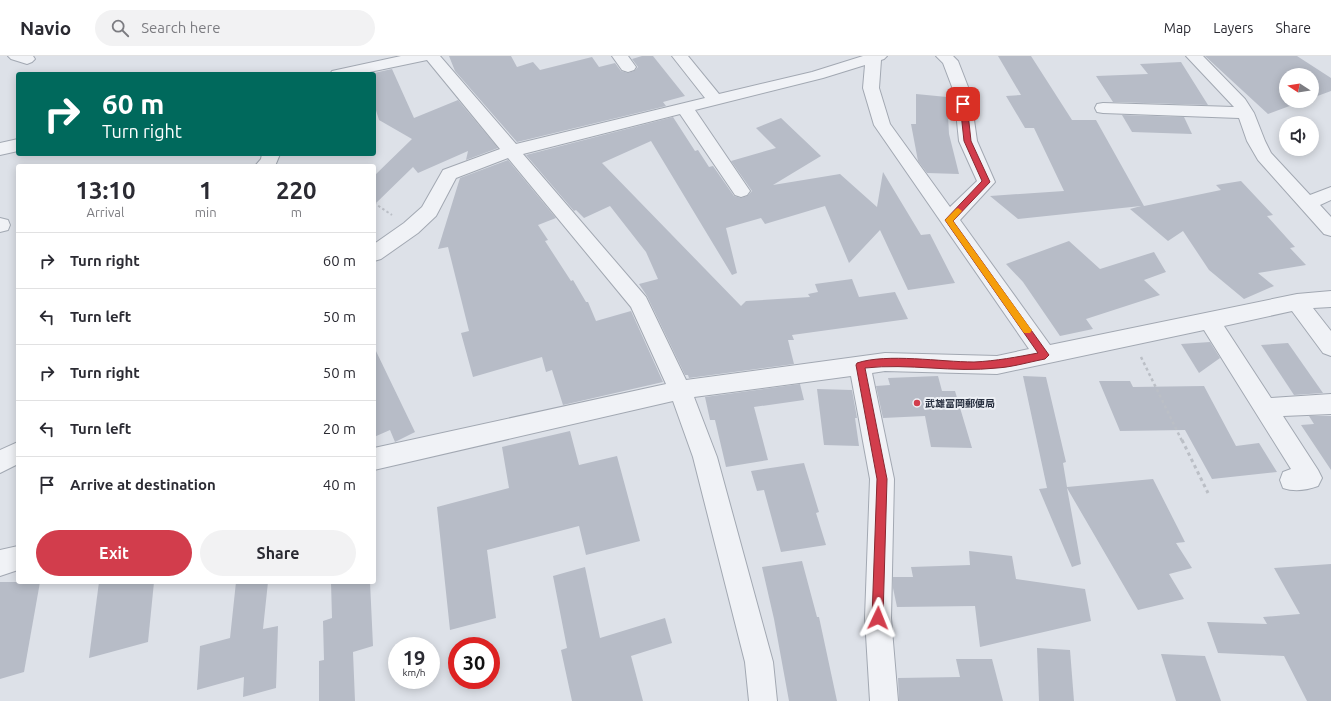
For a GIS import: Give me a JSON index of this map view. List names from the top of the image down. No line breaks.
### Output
{"places":["武雄富岡郵便局"],"north":"left","page":{"header":"Navio","search":"Search here","nav":["Map","Layers","Share"],"turn":["60 m","Turn right"],"eta":["13:10","Arrival","1","min","220","m"],"list":[{"name":"Turn right","value":"60 m"},{"name":"Turn left","value":"50 m"},{"name":"Turn right","value":"50 m"},{"name":"Turn left","value":"20 m"},{"name":"Arrive at destination","value":"40 m"}],"buttons":["Exit","Share"],"speed":"19 km/h","limit":"30"}}
